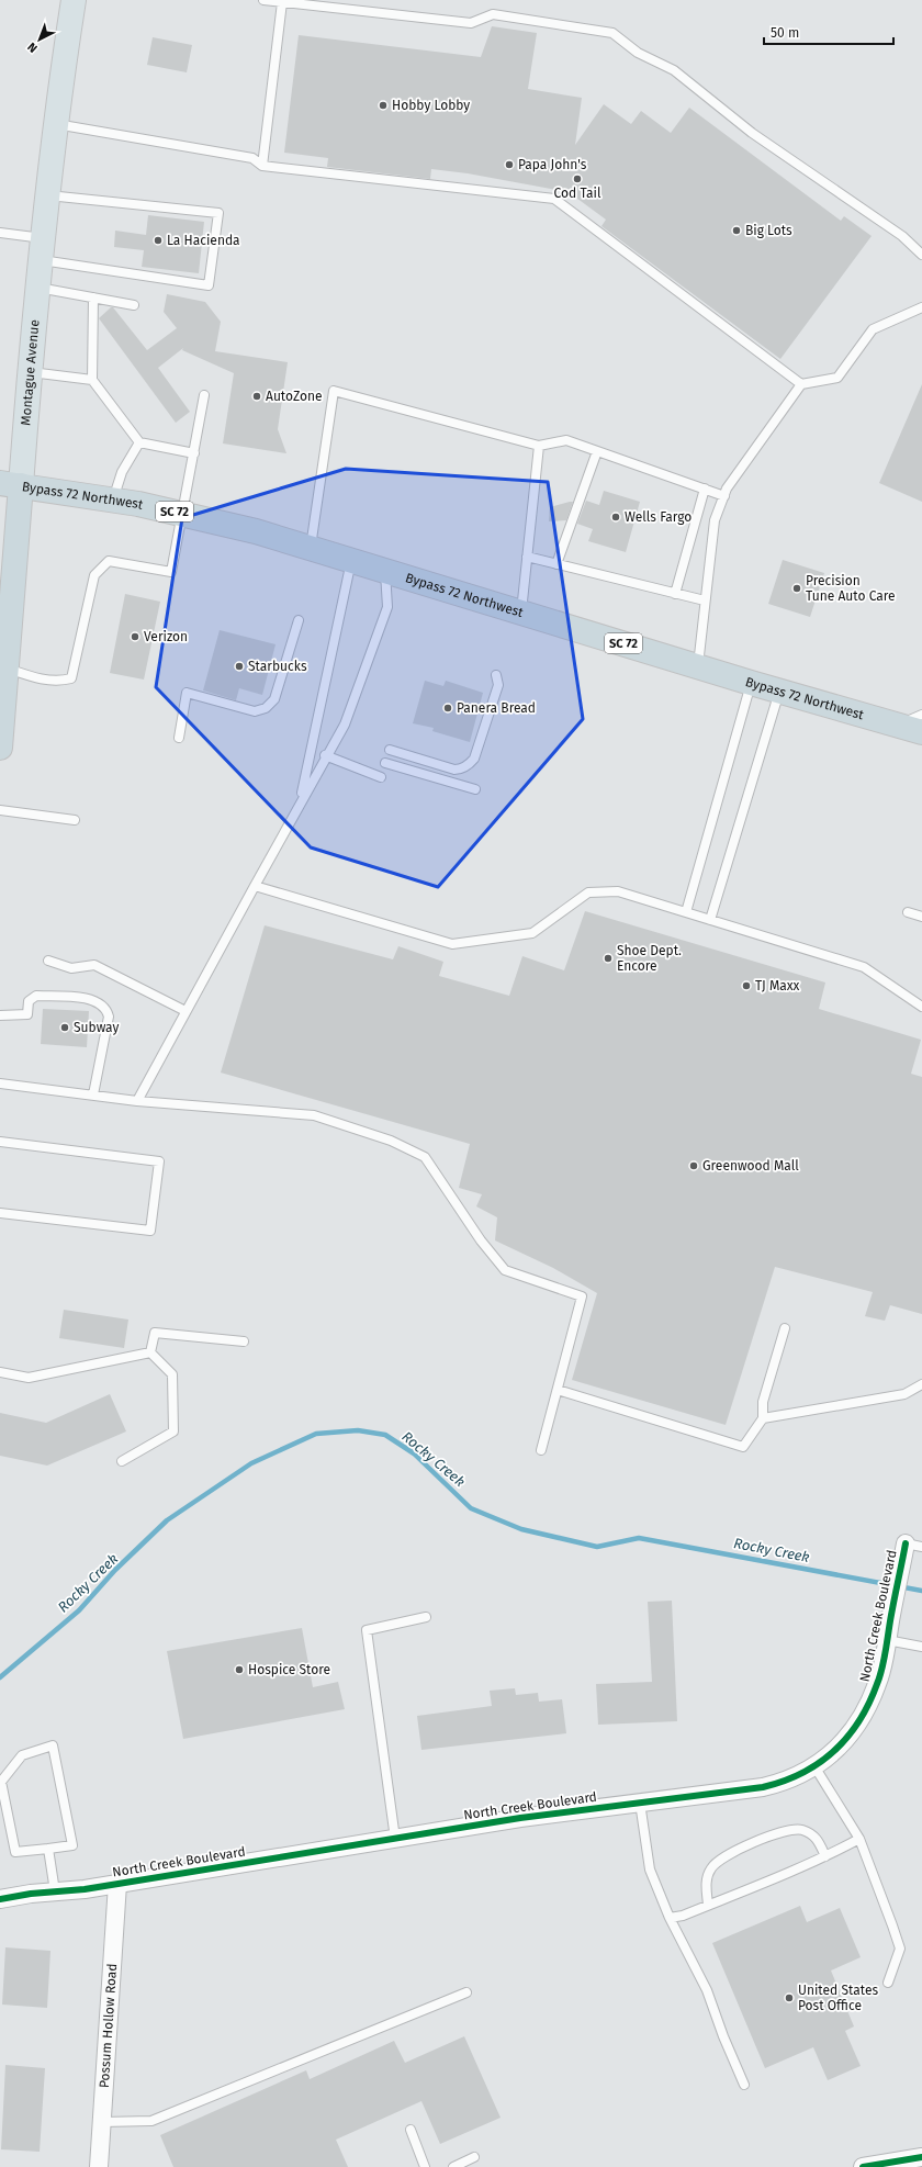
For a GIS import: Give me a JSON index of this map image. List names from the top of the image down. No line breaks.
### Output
{"streets":{"highway":["Montague Avenue","Bypass 72 Northwest","SC 72"],"street":["North Creek Boulevard","Possum Hollow Road"]},"crossings":[["Montague Avenue","Bypass 72 Northwest"],["North Creek Boulevard","Possum Hollow Road"]],"water":["Rocky Creek"],"places":["Hobby Lobby","Papa John's","Cod Tail","Big Lots","La Hacienda","AutoZone","Wells Fargo","Precision Tune Auto Care","Verizon","Starbucks","Panera Bread","Shoe Dept. Encore","TJ Maxx","Subway","Greenwood Mall","Hospice Store","United States Post Office"],"scale_bar":"50 m","north":"bottom left"}
